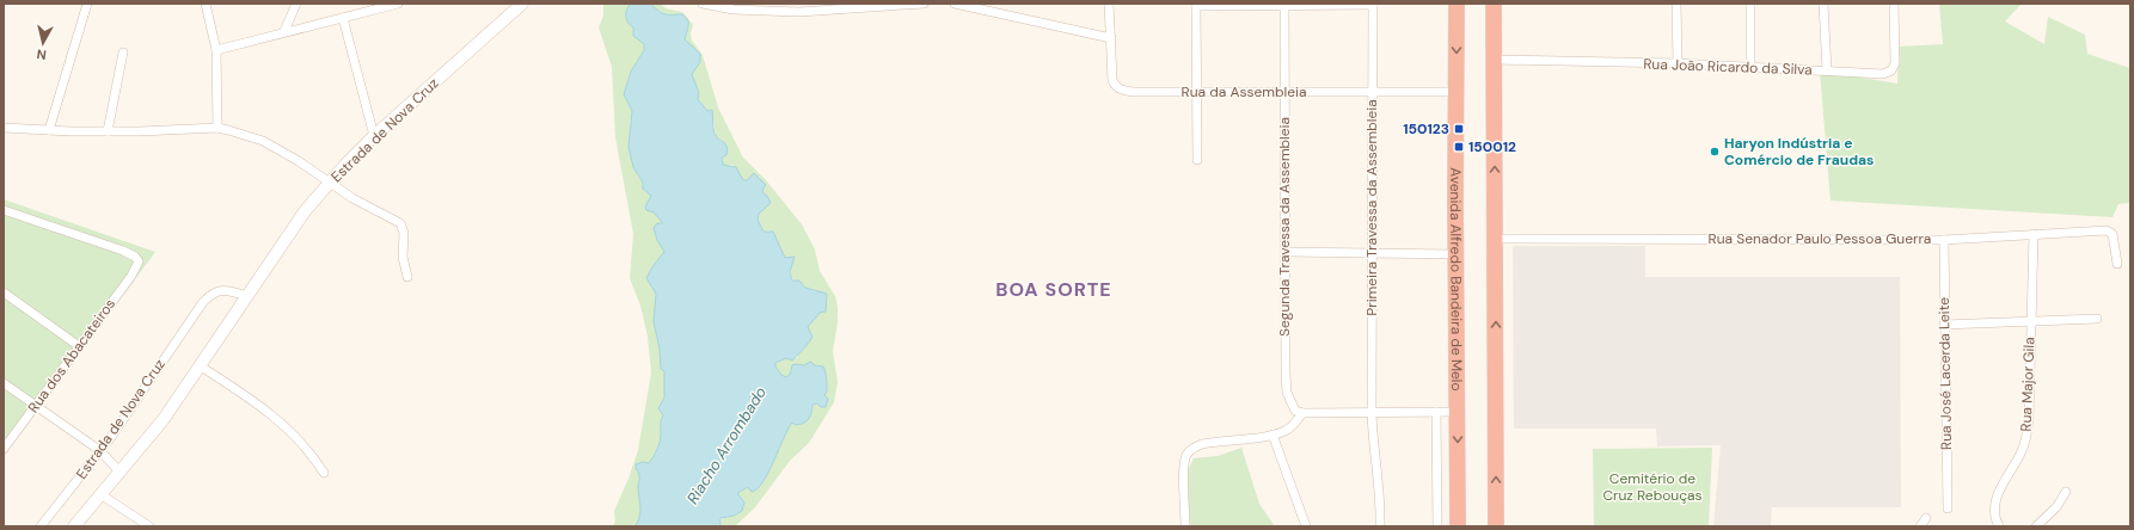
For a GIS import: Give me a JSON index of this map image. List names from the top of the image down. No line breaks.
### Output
{"streets":{"highway":["Avenida Alfredo Bandeira de Melo"],"main road":["Estrada de Nova Cruz"],"street":["Rua João Ricardo da Silva","Rua da Assembleia","Primeira Travessa da Assembleia","Segunda Travessa da Assembleia","Rua Senador Paulo Pessoa Guerra","Rua dos Abacateiros","Rua José Lacerda Leite","Rua Major Gila"]},"crossings":[["Rua da Assembleia","Primeira Travessa da Assembleia"],["Rua da Assembleia","Segunda Travessa da Assembleia"],["Rua da Assembleia","Avenida Alfredo Bandeira de Melo"],["Rua Senador Paulo Pessoa Guerra","Rua José Lacerda Leite"],["Rua Senador Paulo Pessoa Guerra","Rua Major Gila"]],"districts":["BOA SORTE"],"water":["Riacho Arrombado"],"parks":["Cemitério de Cruz Rebouças"],"places":{"transit":["150123","150012"],"other":["Haryon Indústria e Comércio de Fraudas"]},"north":"bottom"}
